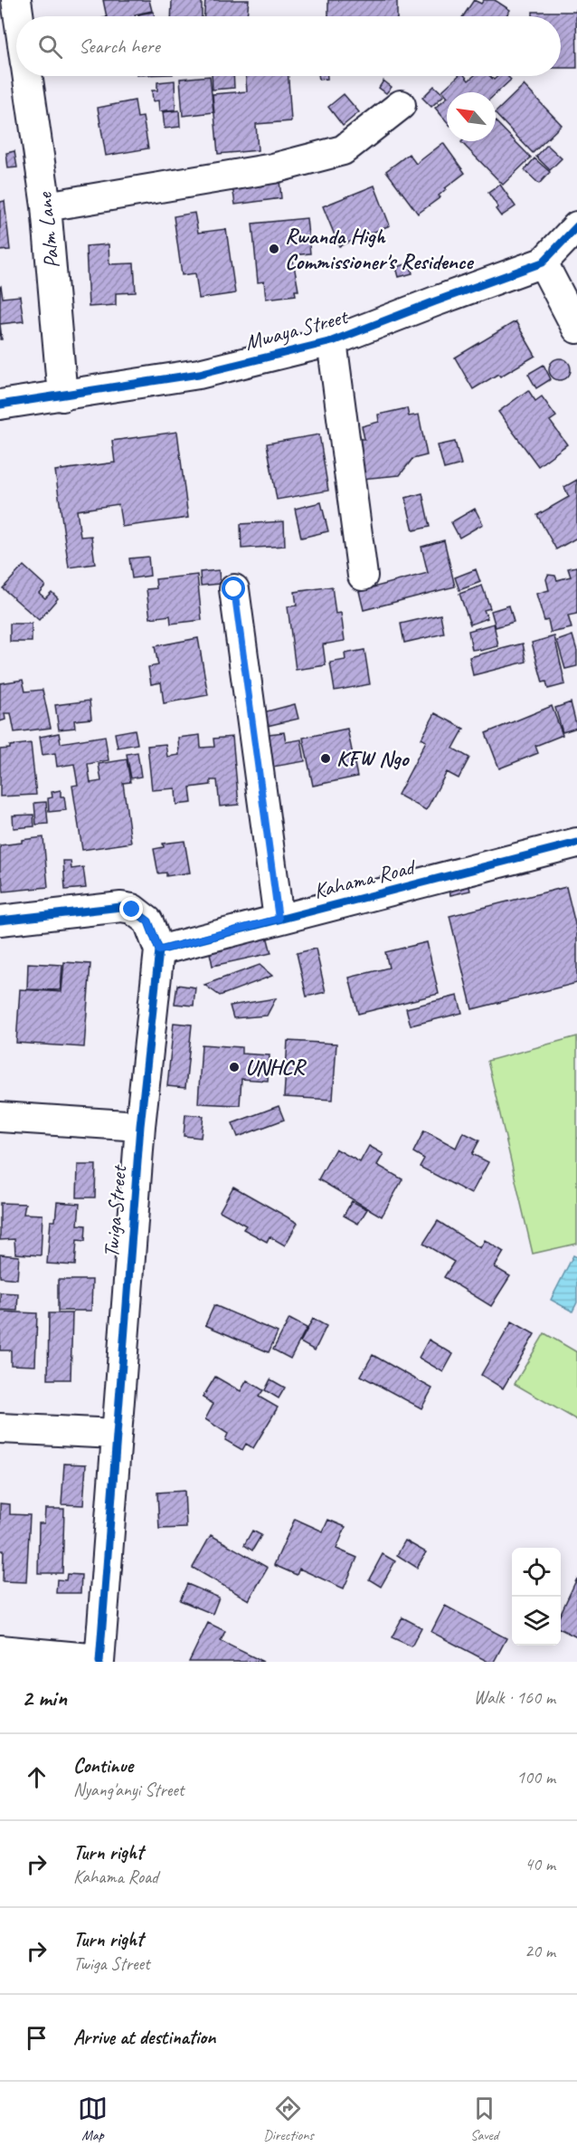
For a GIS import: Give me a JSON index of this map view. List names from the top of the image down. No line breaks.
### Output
{"streets":{"street":["Palm Lane","Mwaya Street","Kahama Road","Twiga Street"]},"crossings":[["Palm Lane","Mwaya Street"],["Kahama Road","Twiga Street"]],"places":["Rwanda High Commissioner's Residence","KFW Ngo","UNHCR"],"north":"top left","page":{"search":"Search here","heading":["2 min","Walk · 160 m"],"list":[["Continue","Nyang'anyi Street","100 m"],["Turn right","Kahama Road","40 m"],["Turn right","Twiga Street","20 m"],"Arrive at destination"],"nav":["Map","Directions","Saved"]}}
